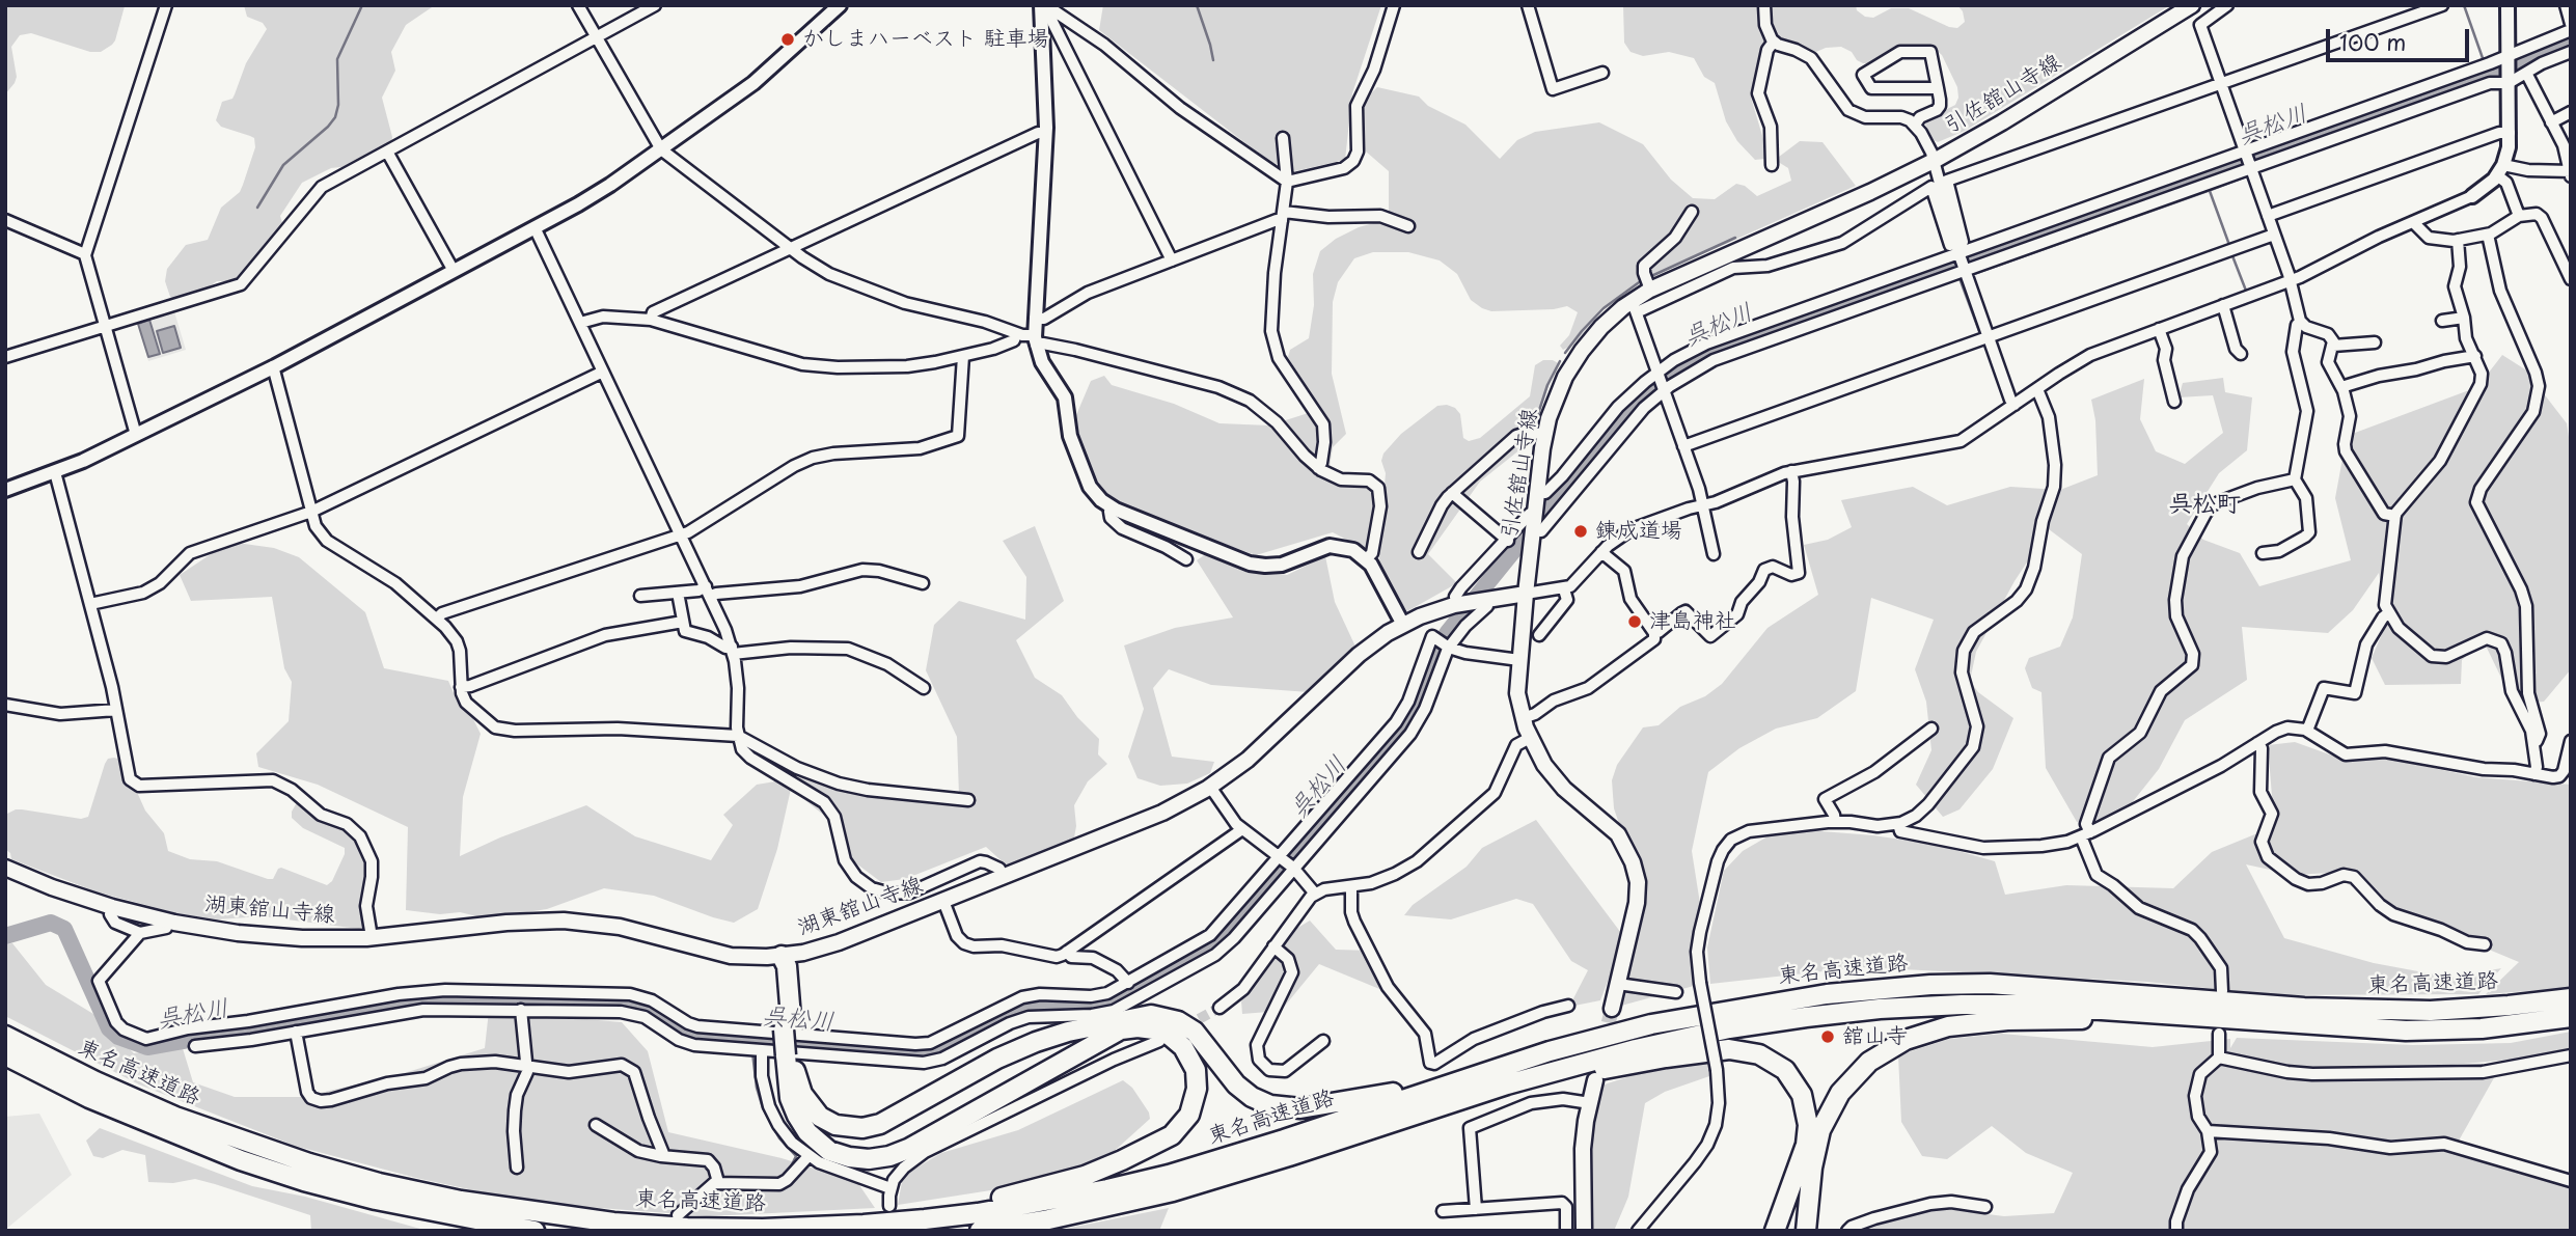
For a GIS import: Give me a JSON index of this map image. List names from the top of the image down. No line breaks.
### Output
{"streets":{"highway":["東名高速道路"],"main road":["引佐舘山寺線","湖東舘山寺線"]},"crossings":[["引佐舘山寺線","湖東舘山寺線"]],"districts":["呉松町"],"water":["呉松川"],"places":["かしまハーベスト 駐車場","錬成道場","津島神社","舘山寺"],"scale_bar":"100 m"}
